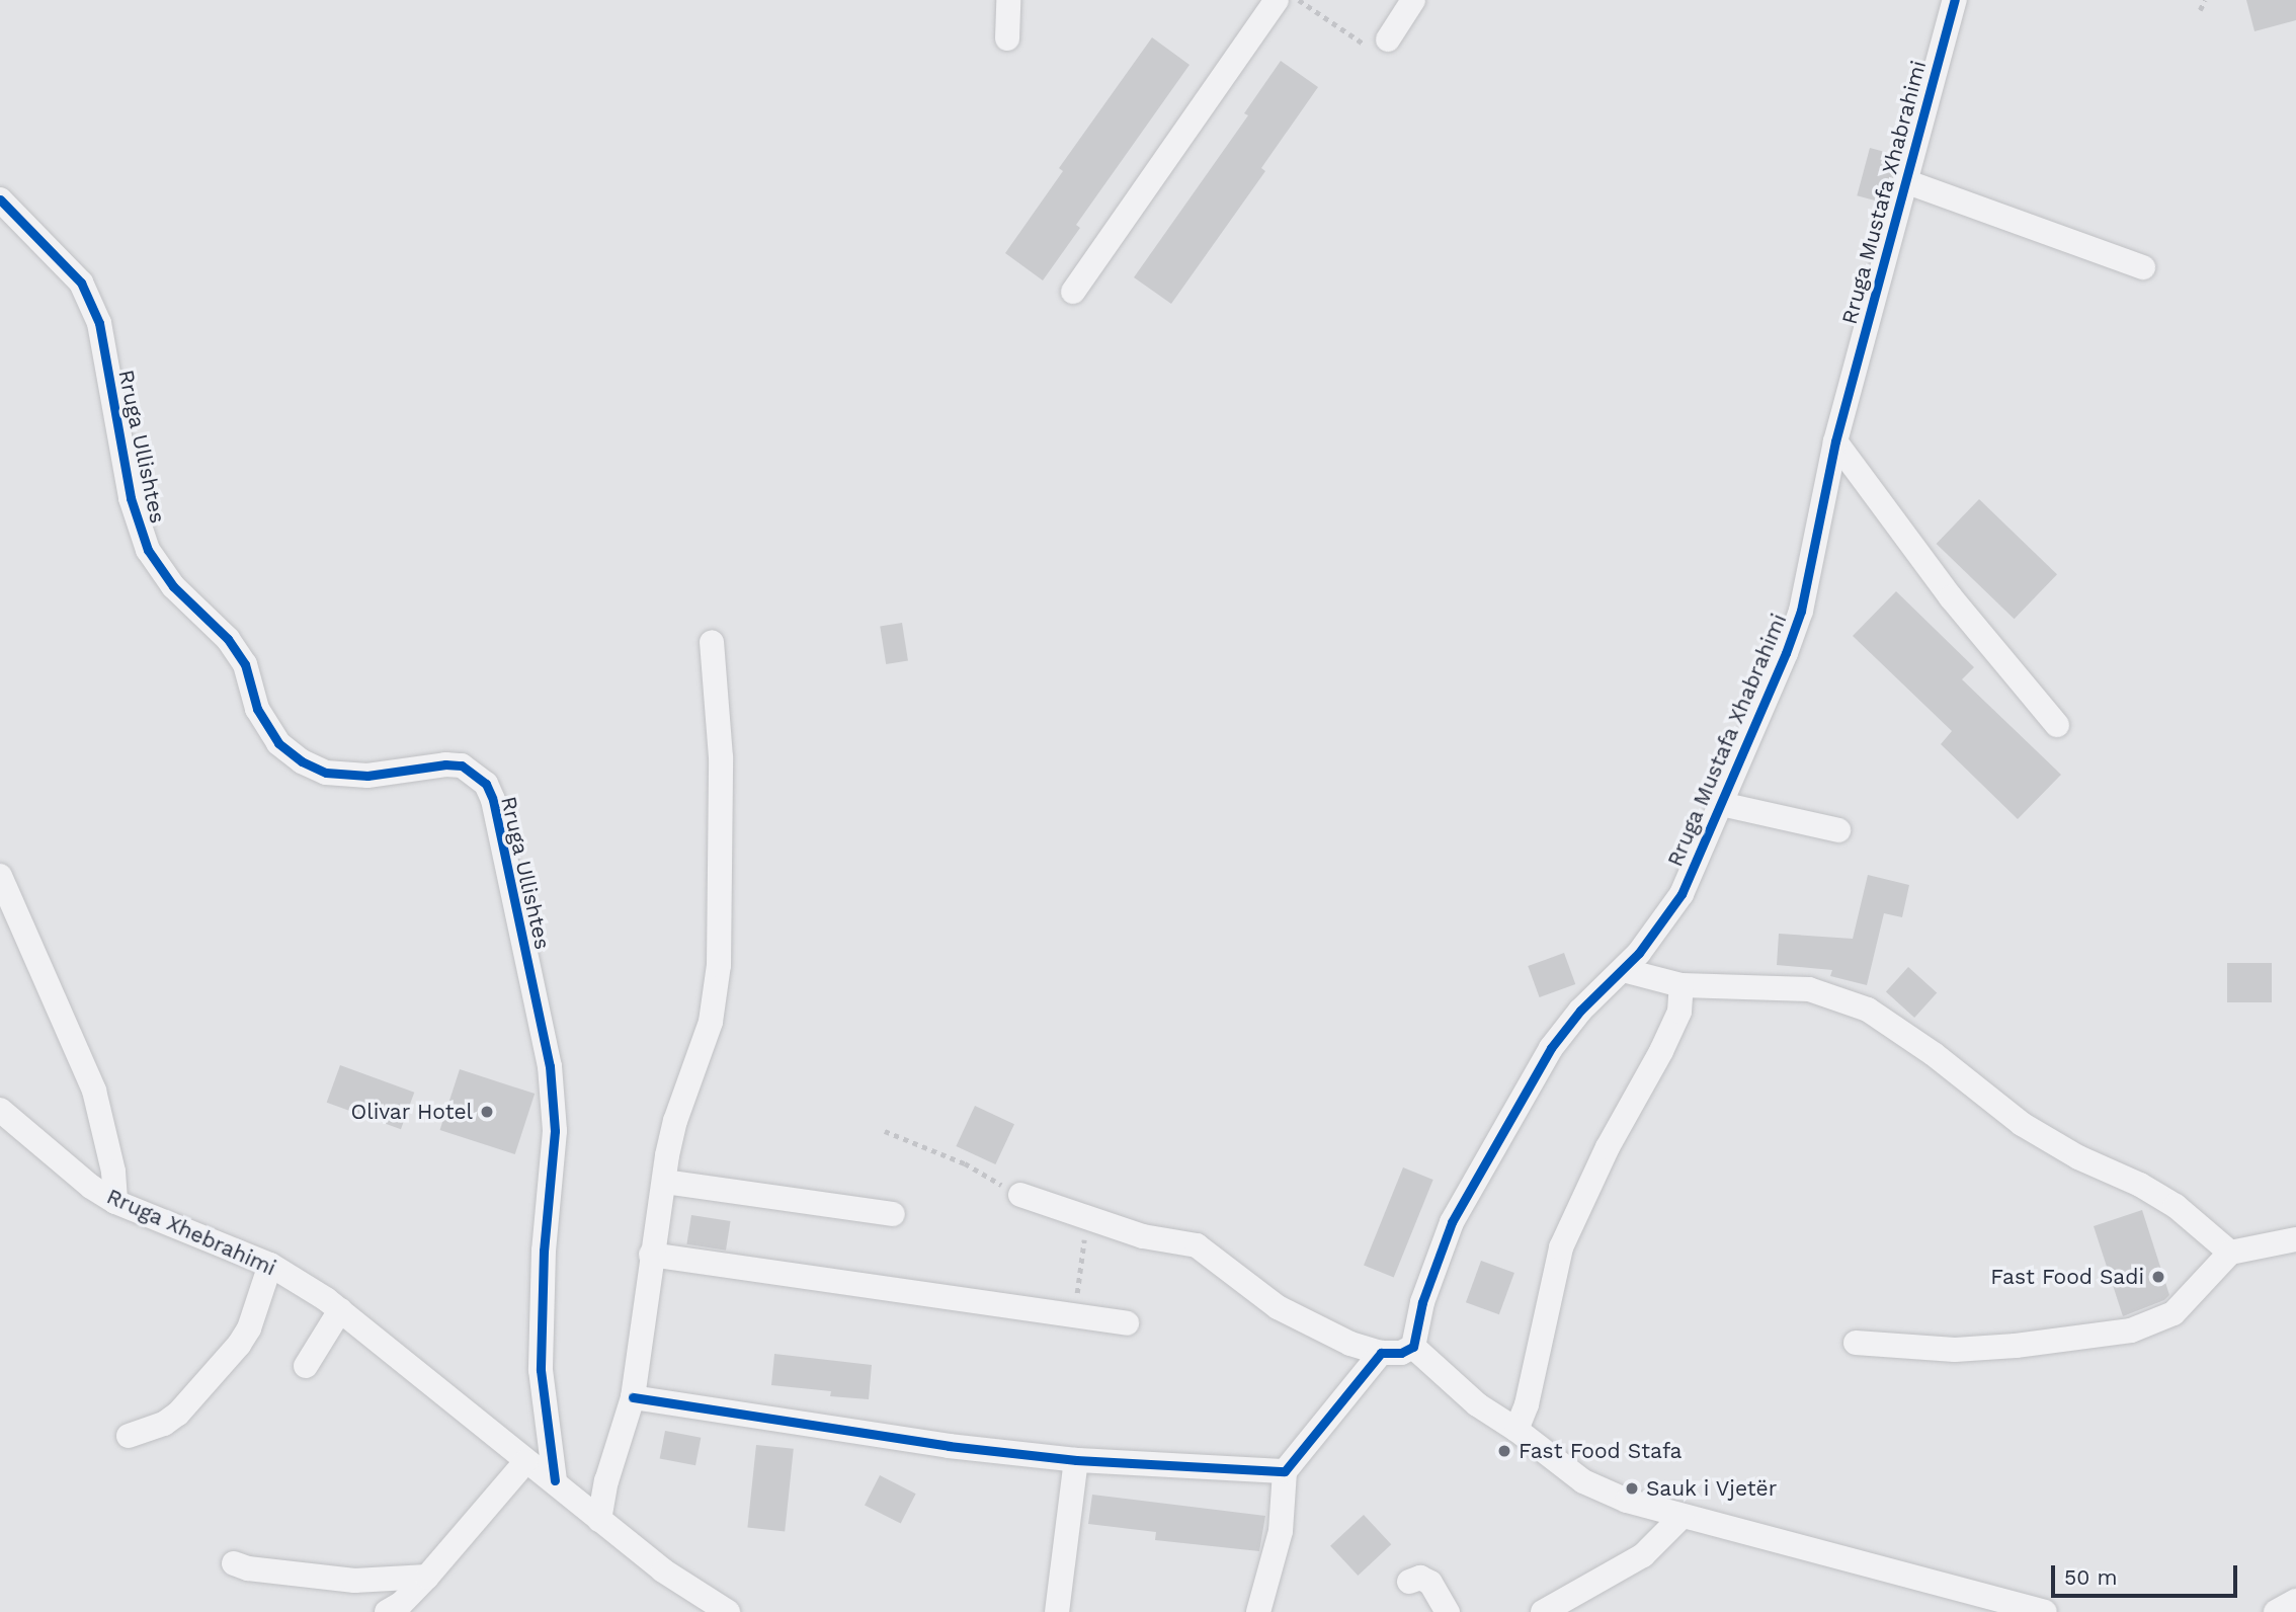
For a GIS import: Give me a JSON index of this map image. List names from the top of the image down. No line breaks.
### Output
{"streets":{"street":["Rruga Mustafa Xhabrahimi","Rruga Ullishtes","Rruga Xhebrahimi"]},"crossings":[["Rruga Ullishtes","Rruga Xhebrahimi"]],"places":["Olivar Hotel","Fast Food Sadi","Fast Food Stafa","Sauk i Vjetër"],"scale_bar":"50 m"}
